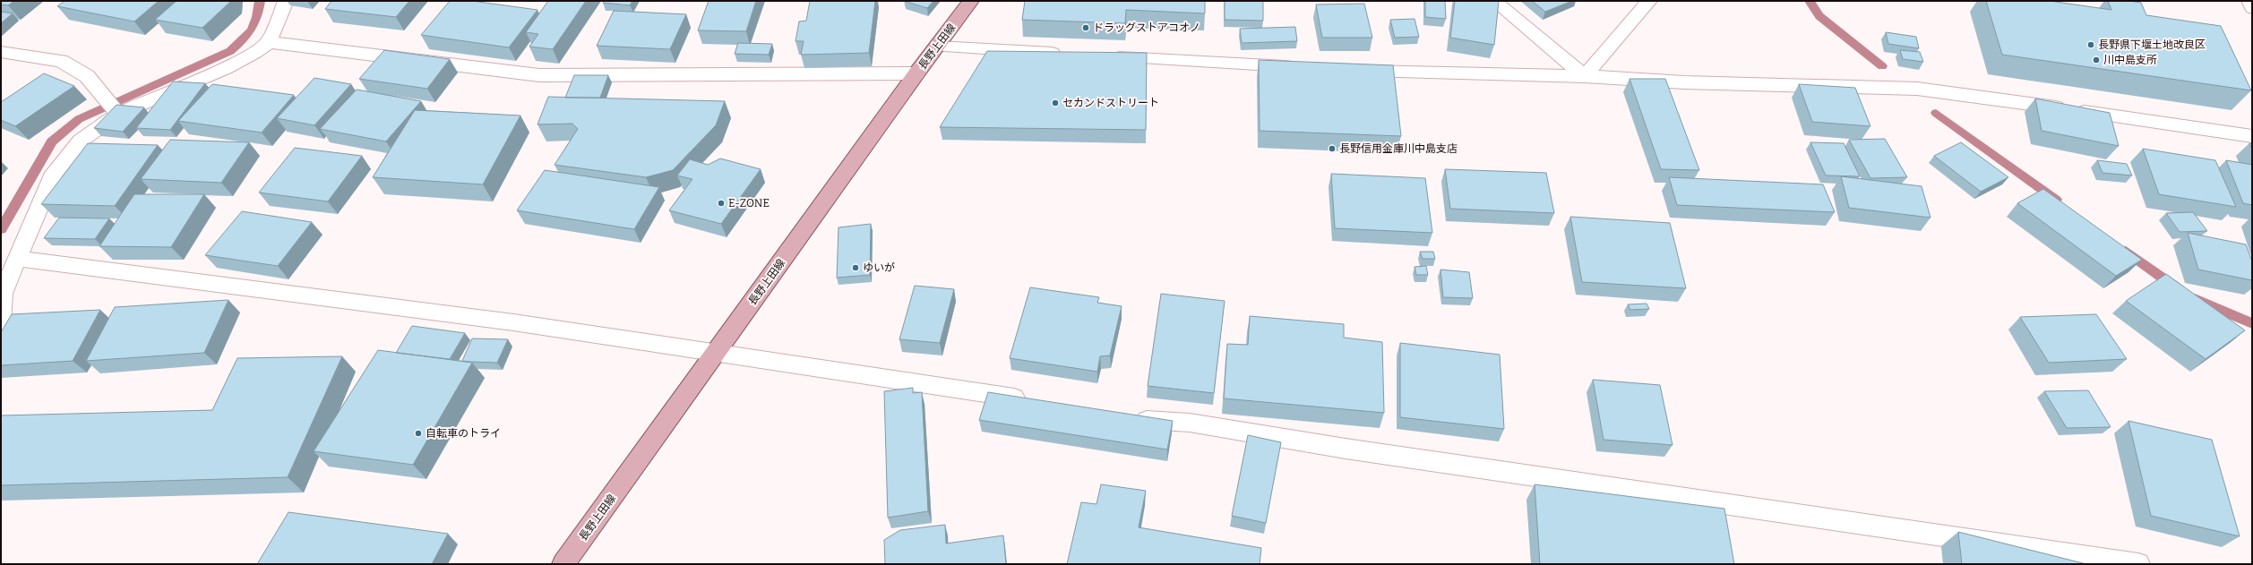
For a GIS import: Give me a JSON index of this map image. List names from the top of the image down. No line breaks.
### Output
{"streets":{"main road":["長野上田線"]},"places":["ドラッグストアコオノ","長野県下堰土地改良区","川中島支所","セカンドストリート","長野信用金庫川中島支店","E-ZONE","ゆいが","自転車のトライ"]}
